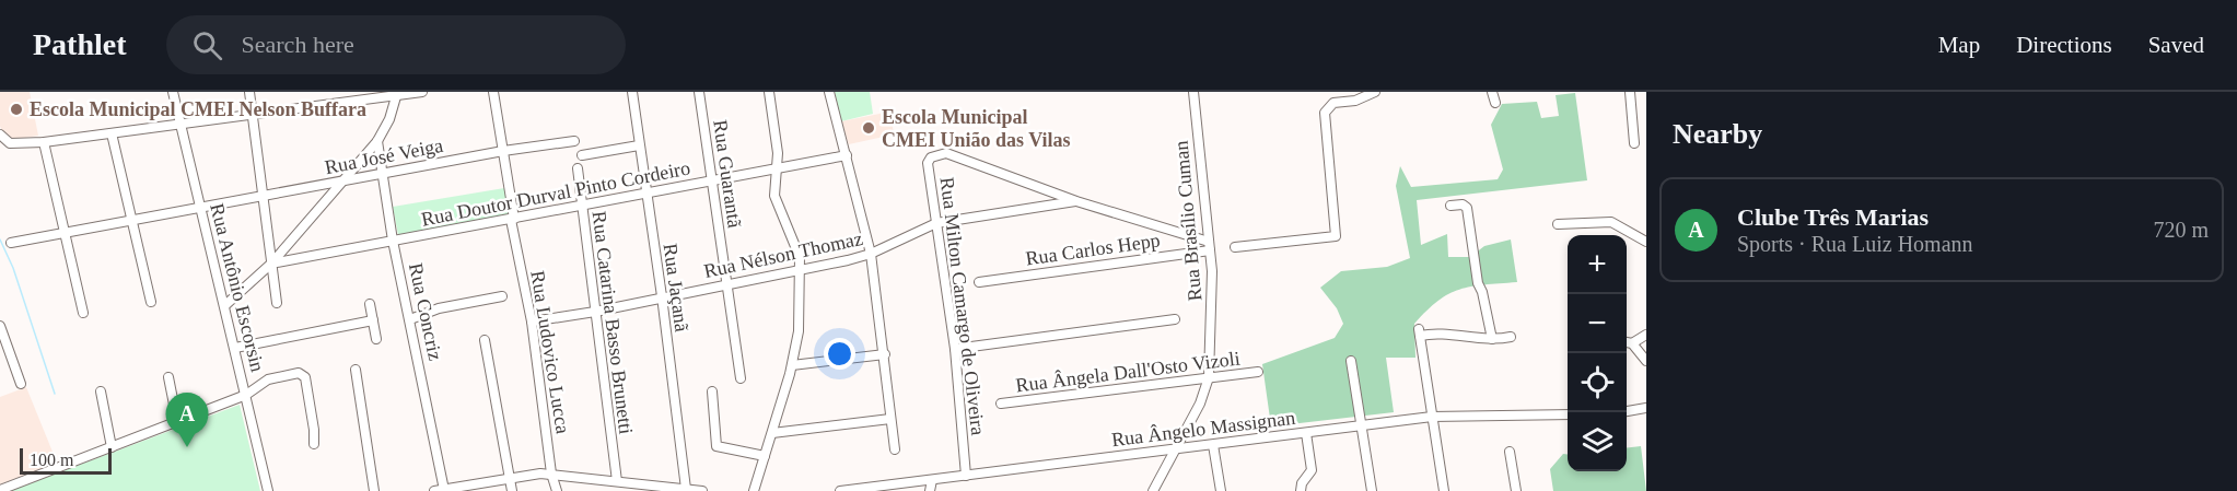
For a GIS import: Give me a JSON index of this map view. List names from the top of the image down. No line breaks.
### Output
{"streets":{"street":["Rua José Veiga","Rua Guarantã","Rua Doutor Durval Pinto Cordeiro","Rua Brasílio Cuman","Rua Carlos Hepp","Rua Nélson Thomaz","Rua Antônio Escorsin","Rua Jaçanã","Rua Milton Camargo de Oliveira","Rua Concriz","Rua Catarina Basso Brunetti","Rua Ludovico Lucca","Rua Ângela Dall'Osto Vizoli","Rua Ângelo Massignan"]},"crossings":[["Rua José Veiga","Rua Antônio Escorsin"],["Rua José Veiga","Rua Concriz"],["Rua José Veiga","Rua Ludovico Lucca"],["Rua Guarantã","Rua Doutor Durval Pinto Cordeiro"],["Rua Guarantã","Rua Nélson Thomaz"],["Rua Doutor Durval Pinto Cordeiro","Rua Jaçanã"],["Rua Doutor Durval Pinto Cordeiro","Rua Concriz"],["Rua Doutor Durval Pinto Cordeiro","Rua Catarina Basso Brunetti"],["Rua Doutor Durval Pinto Cordeiro","Rua Ludovico Lucca"],["Rua Brasílio Cuman","Rua Carlos Hepp"],["Rua Brasílio Cuman","Rua Ângela Dall'Osto Vizoli"],["Rua Brasílio Cuman","Rua Ângelo Massignan"],["Rua Nélson Thomaz","Rua Jaçanã"],["Rua Nélson Thomaz","Rua Milton Camargo de Oliveira"],["Rua Nélson Thomaz","Rua Catarina Basso Brunetti"],["Rua Nélson Thomaz","Rua Ludovico Lucca"],["Rua Milton Camargo de Oliveira","Rua Ângelo Massignan"]],"places":["Escola Municipal CMEI Nelson Buffara","Escola Municipal CMEI União das Vilas"],"scale_bar":"100 m","page":{"header":"Pathlet","search":"Search here","nav":["Map","Directions","Saved"],"heading":"Nearby","list":[{"mark":"A","name":"Clube Três Marias","note":"Sports · Rua Luiz Homann","value":"720 m"}],"map_buttons":["+","−"],"pins":"A","scale":"100 m"}}
